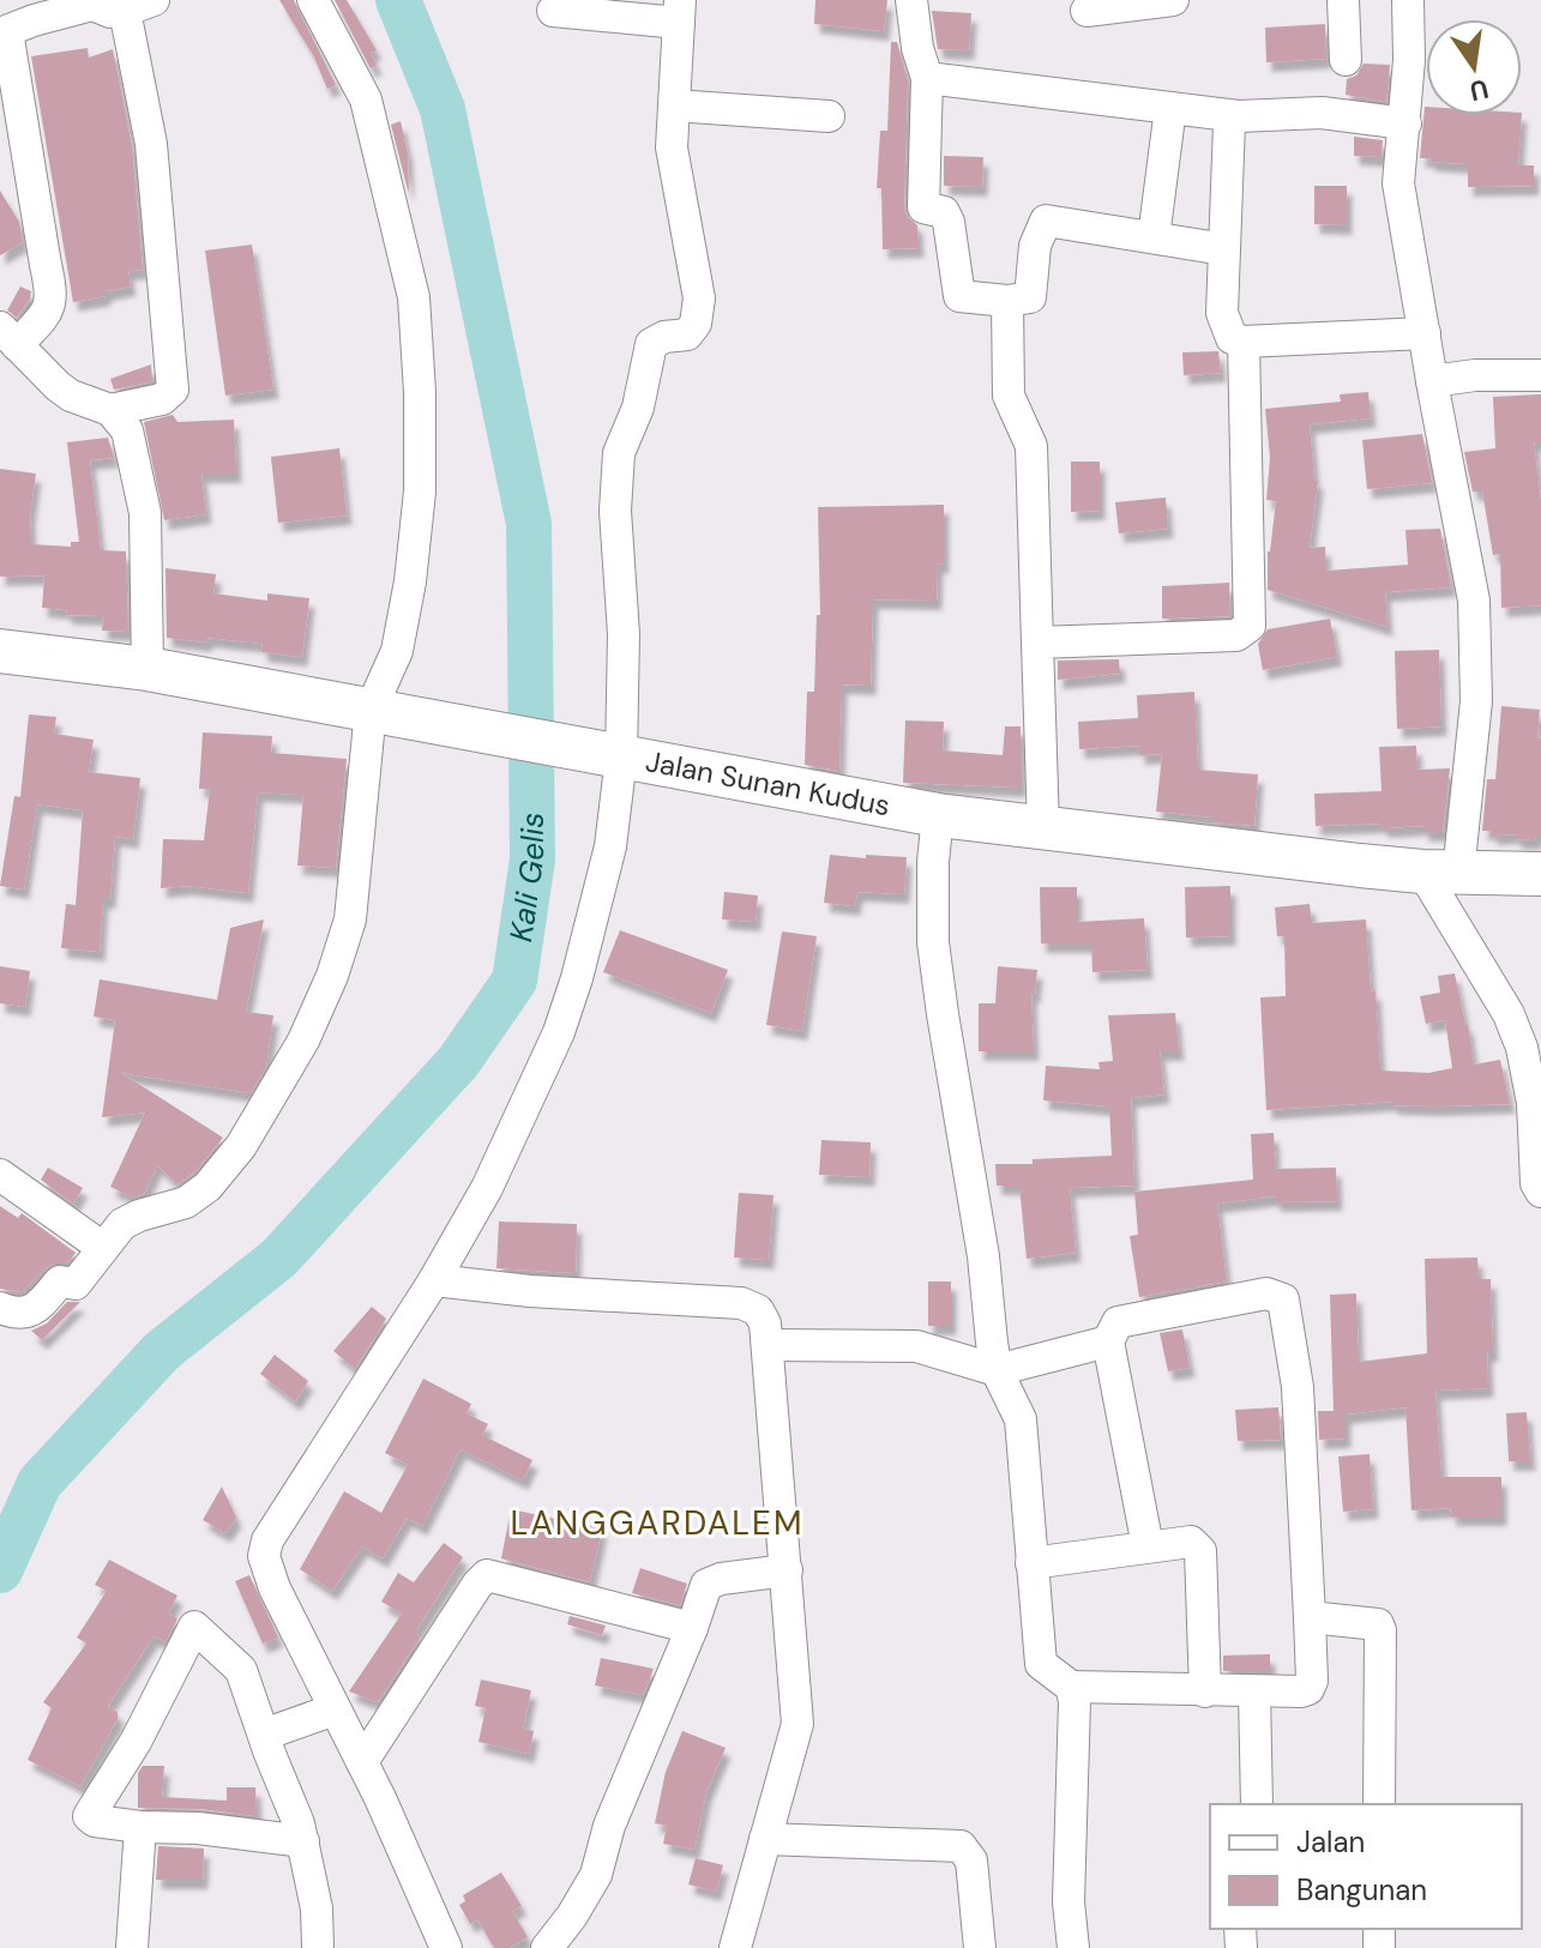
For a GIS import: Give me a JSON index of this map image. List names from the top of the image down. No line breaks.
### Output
{"streets":{"main road":["Jalan Sunan Kudus"]},"districts":["LANGGARDALEM"],"water":["Kali Gelis"],"legend":["Jalan","Bangunan"],"north":"bottom"}
